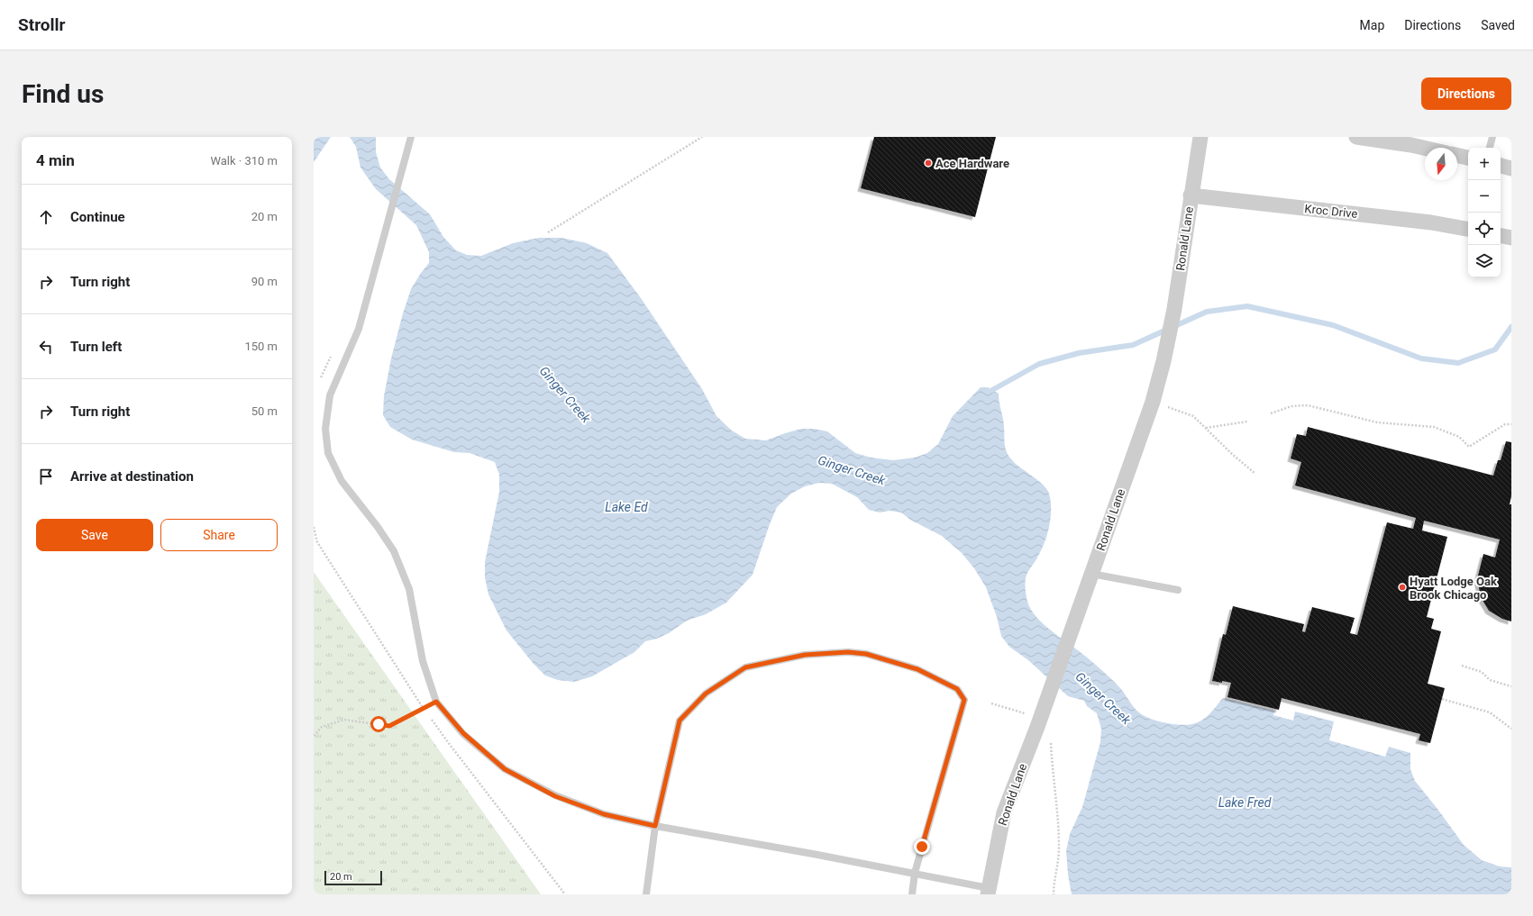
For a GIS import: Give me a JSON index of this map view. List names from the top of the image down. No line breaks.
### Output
{"streets":{"street":["Kroc Drive","Ronald Lane"]},"crossings":[["Kroc Drive","Ronald Lane"]],"water":["Ginger Creek","Lake Ed","Lake Fred"],"places":["Ace Hardware","Hyatt Lodge Oak Brook Chicago"],"scale_bar":"20 m","north":"bottom","page":{"header":"Strollr","nav":["Map","Directions","Saved"],"buttons":["Directions",["Save","Share"]],"title":"Find us","heading":["4 min","Walk · 310 m"],"map_buttons":["+","−"],"list":[["Continue","20 m"],["Turn right","90 m"],["Turn left","150 m"],["Turn right","50 m"],"Arrive at destination"],"scale":"20 m"}}
